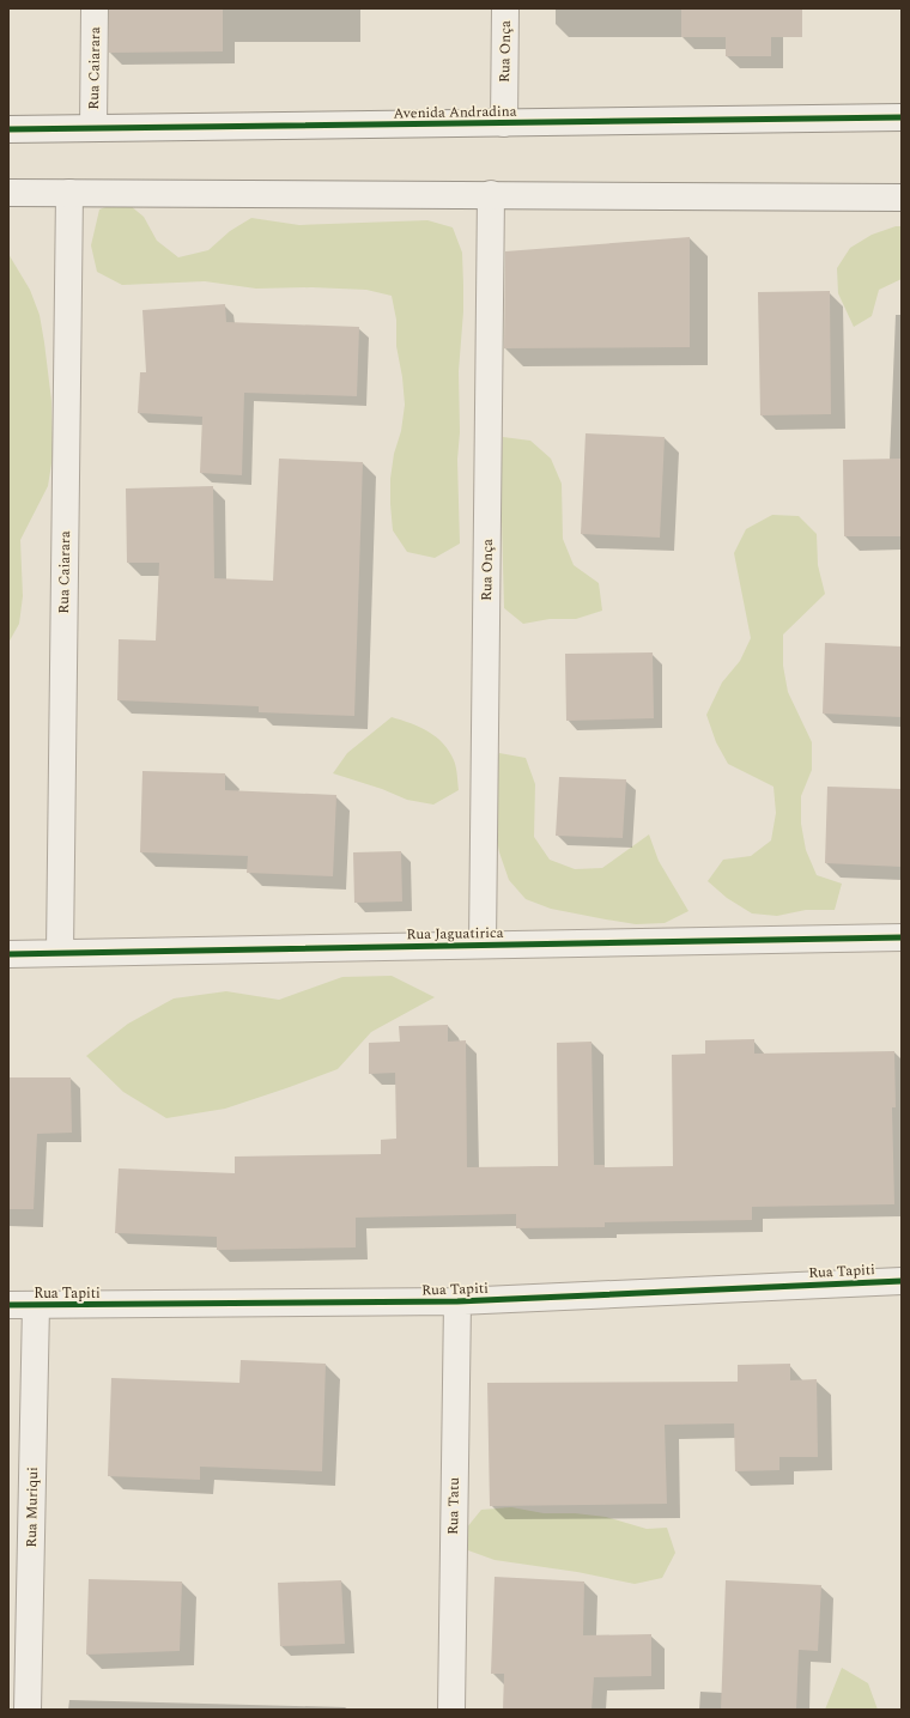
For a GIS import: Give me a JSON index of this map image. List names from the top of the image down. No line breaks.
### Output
{"streets":{"street":["Rua Onça","Rua Caiarara","Avenida Andradina","Rua Jaguatirica","Rua Tapiti","Rua Tatu","Rua Muriqui"]},"crossings":[["Rua Onça","Avenida Andradina"],["Rua Onça","Rua Jaguatirica"],["Rua Caiarara","Avenida Andradina"],["Rua Caiarara","Rua Jaguatirica"],["Rua Tapiti","Rua Tatu"],["Rua Tapiti","Rua Muriqui"]]}
